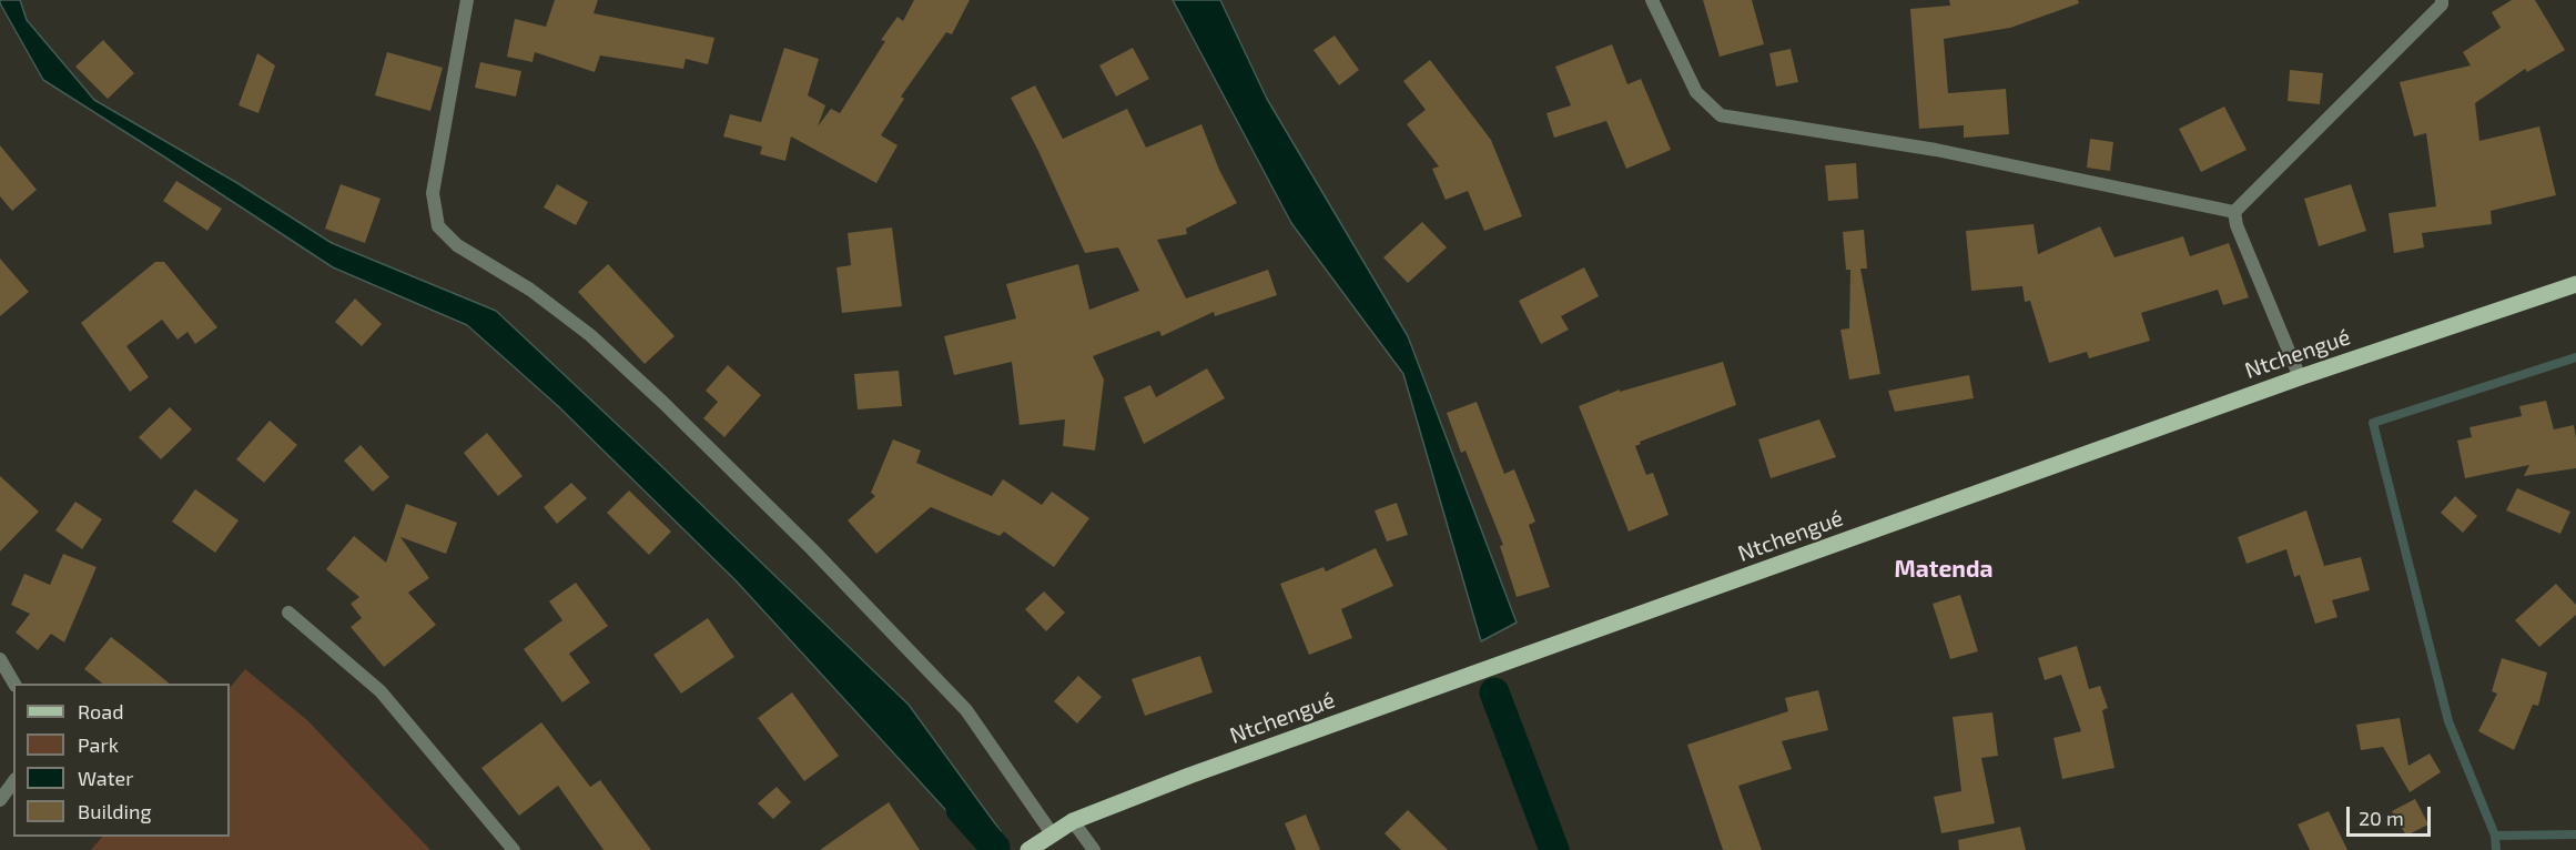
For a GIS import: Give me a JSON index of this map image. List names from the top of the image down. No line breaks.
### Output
{"streets":{"main road":["Ntchengué"]},"districts":["Matenda"],"legend":["Road","Park","Water","Building"],"scale_bar":"20 m"}
